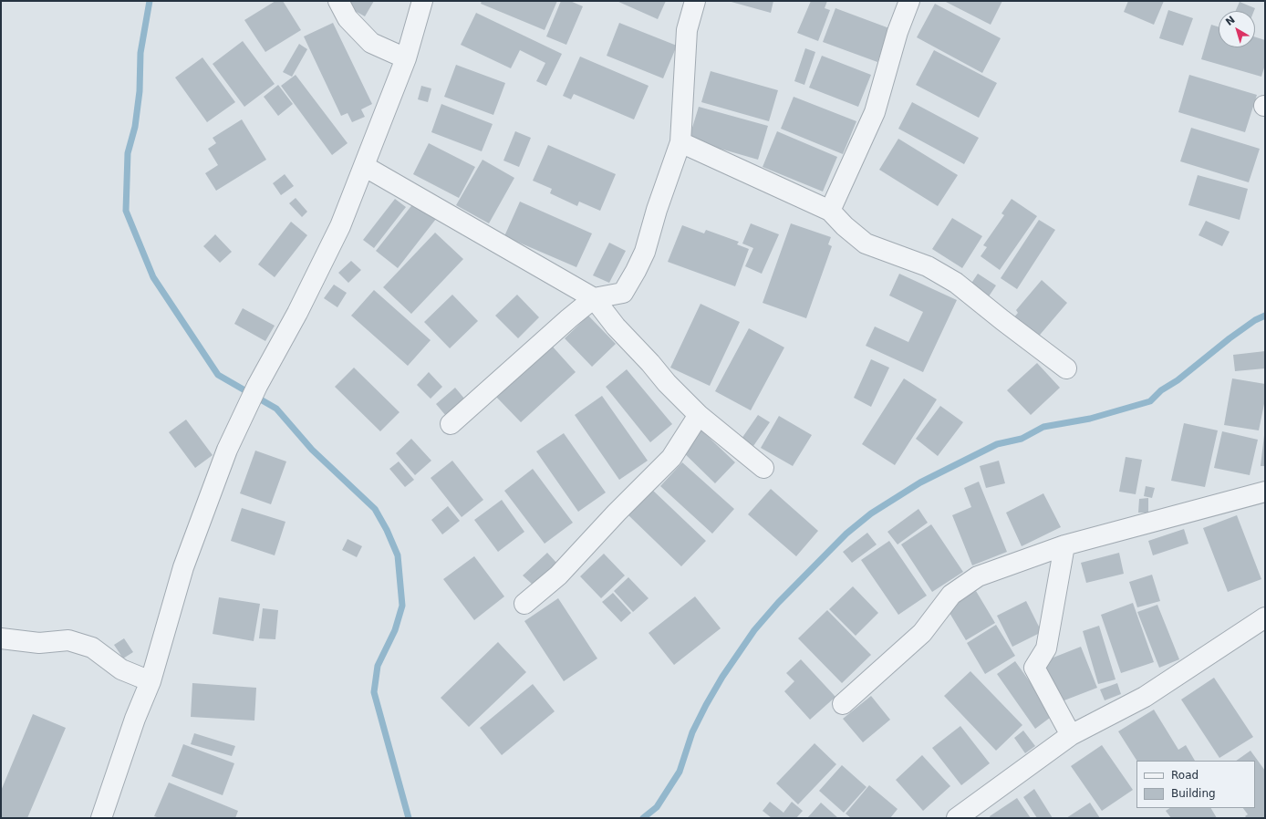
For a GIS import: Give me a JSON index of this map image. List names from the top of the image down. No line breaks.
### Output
{"legend":["Road","Building"],"north":"top left"}
